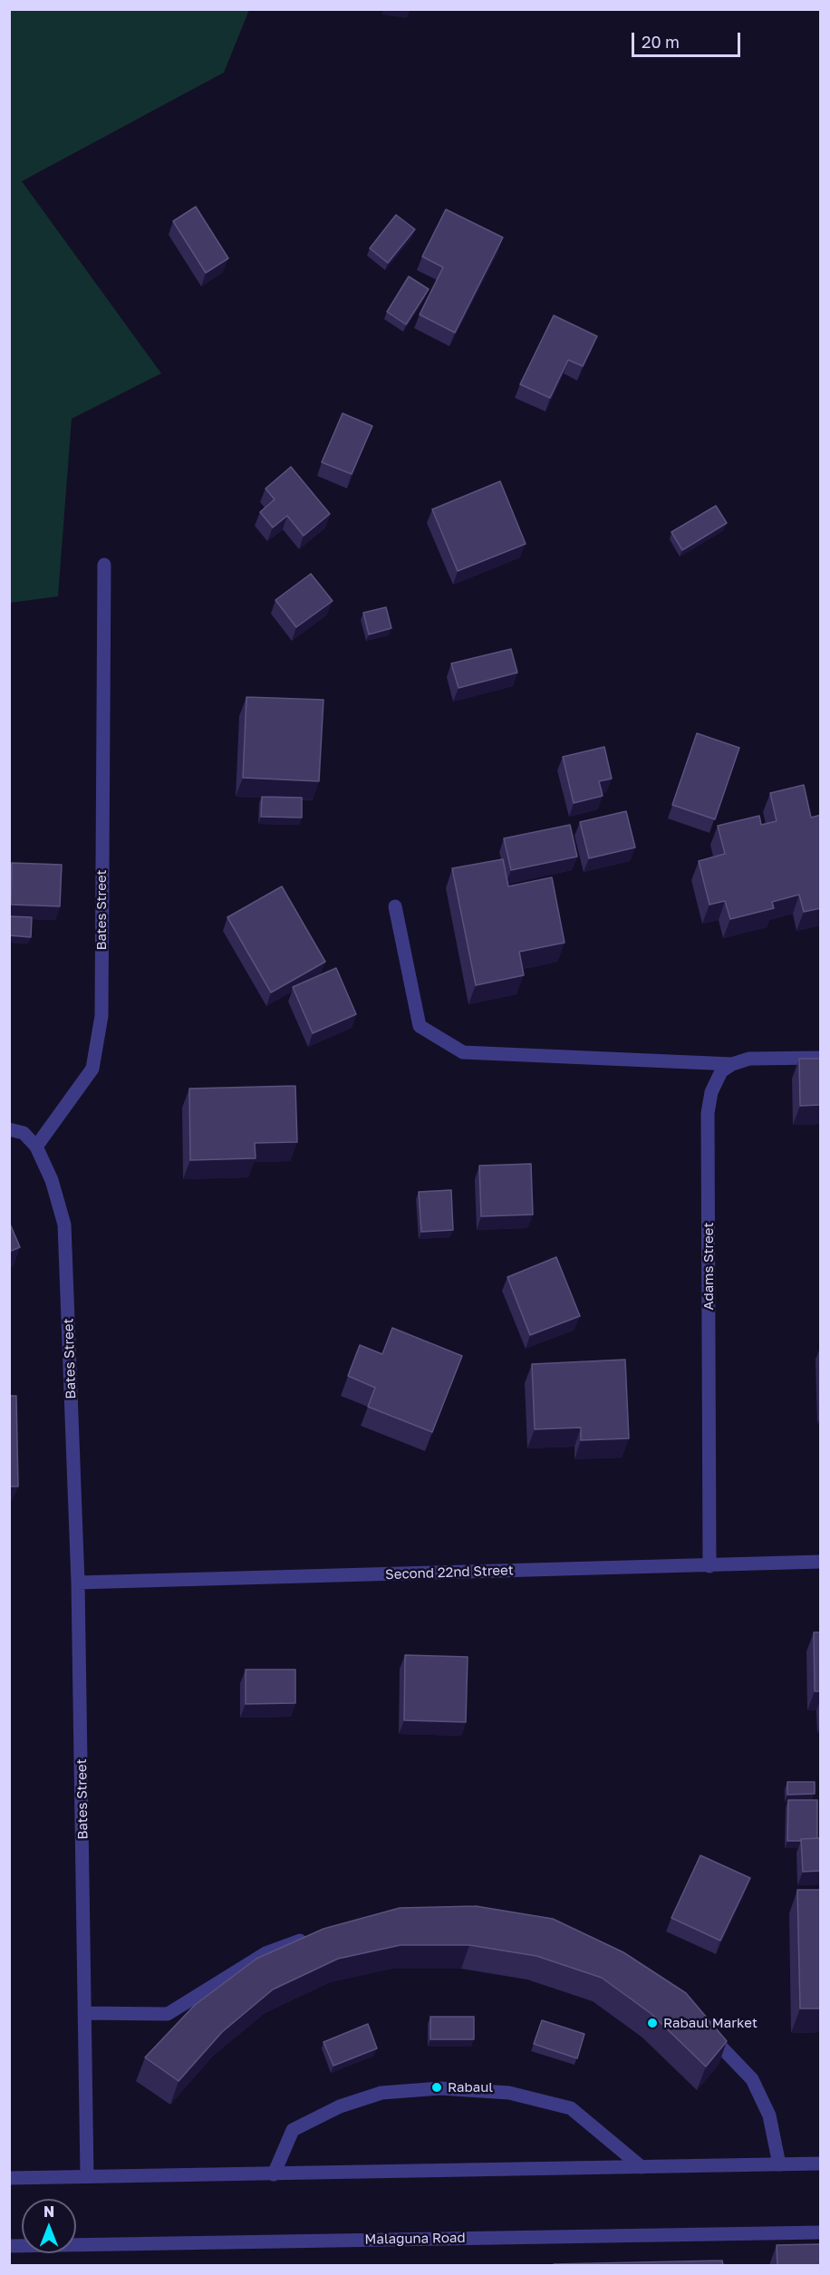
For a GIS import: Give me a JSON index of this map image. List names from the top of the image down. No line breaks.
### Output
{"streets":{"street":["Bates Street","Adams Street","Second 22nd Street","Malaguna Road"]},"crossings":[["Bates Street","Second 22nd Street"],["Adams Street","Second 22nd Street"]],"places":["Rabaul Market","Rabaul"],"scale_bar":"20 m","north":"top"}
